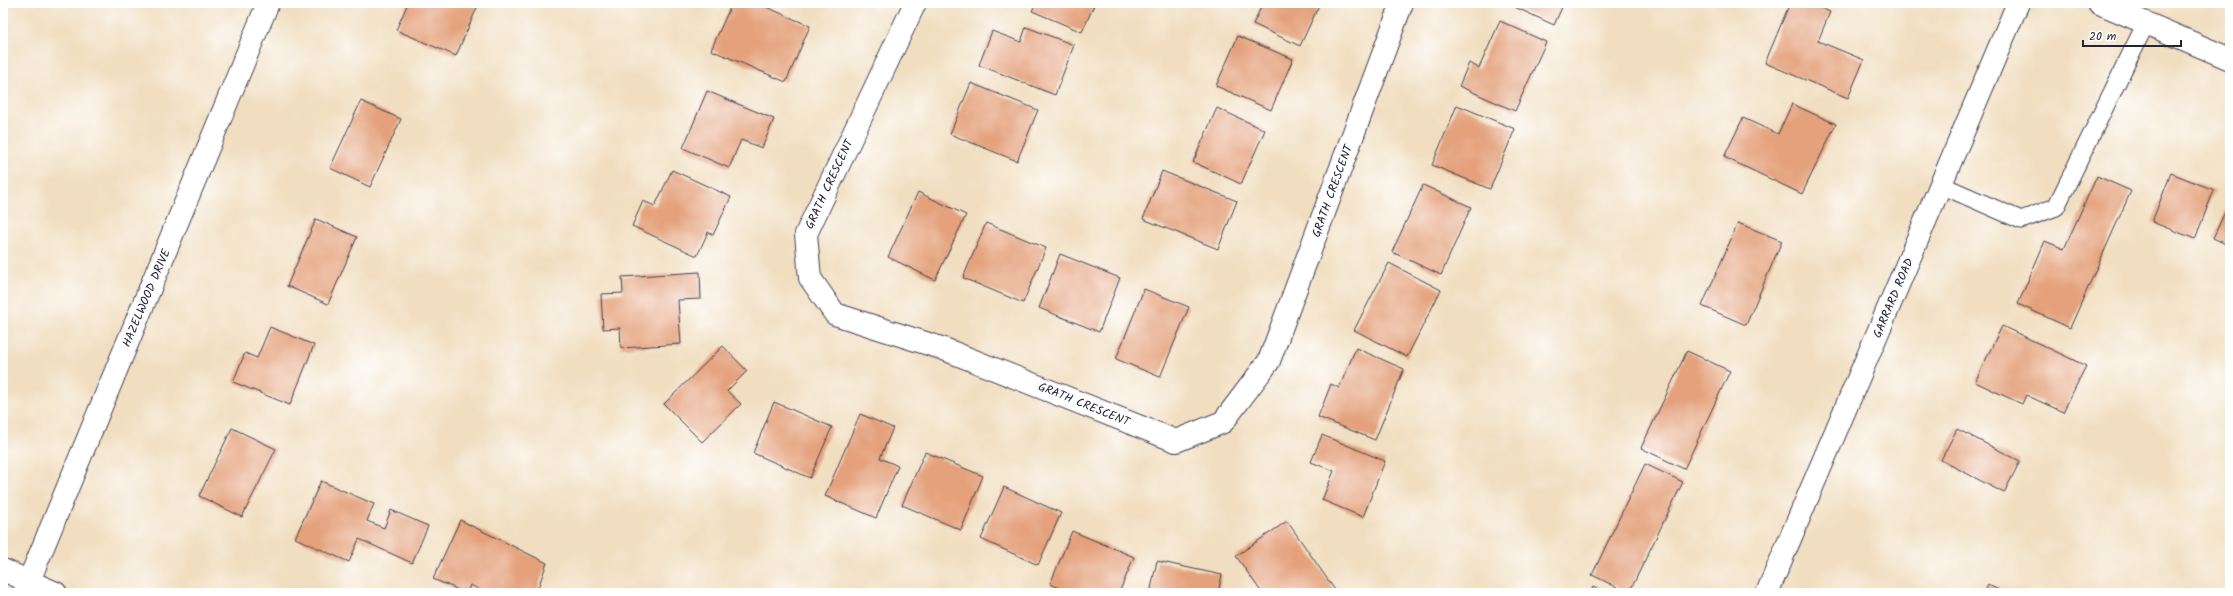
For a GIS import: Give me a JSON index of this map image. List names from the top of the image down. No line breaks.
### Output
{"streets":{"street":["GRATH CRESCENT","HAZELWOOD DRIVE","GARRARD ROAD"]},"scale_bar":"20 m"}
